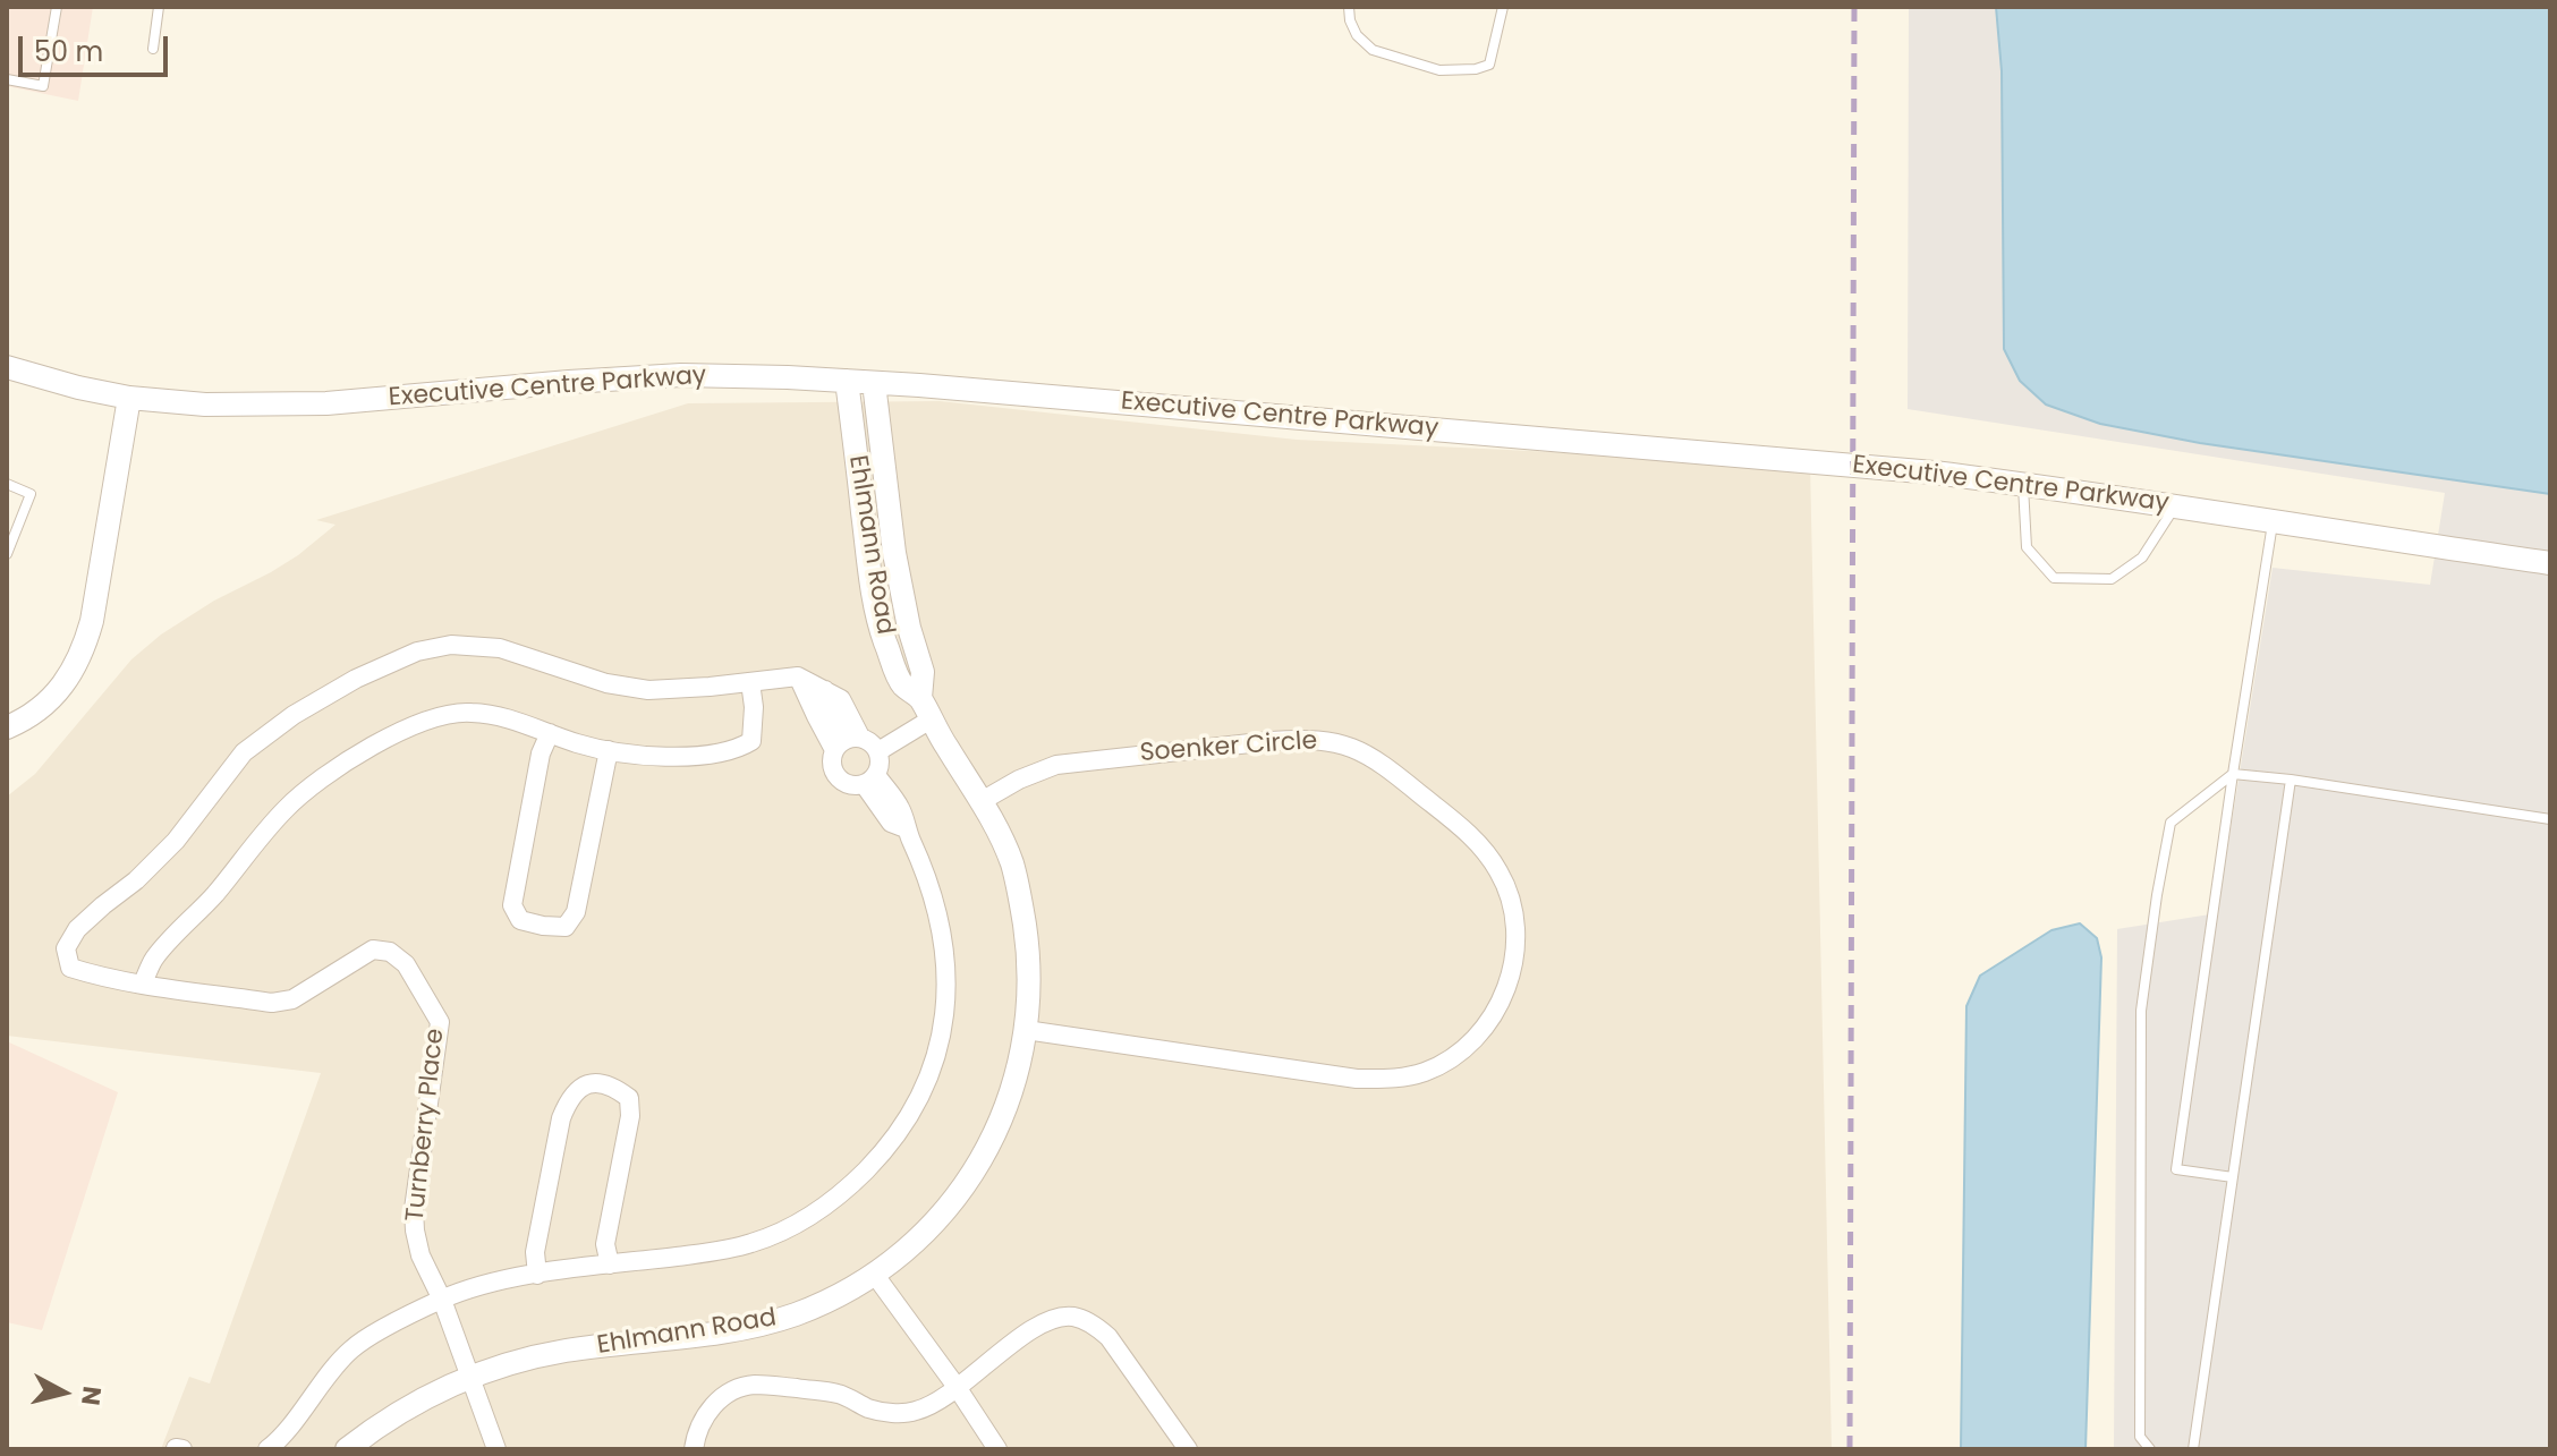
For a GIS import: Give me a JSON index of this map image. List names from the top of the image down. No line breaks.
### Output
{"streets":{"street":["Executive Centre Parkway","Ehlmann Road","Soenker Circle","Turnberry Place"]},"crossings":[["Executive Centre Parkway","Ehlmann Road"],["Ehlmann Road","Soenker Circle"],["Ehlmann Road","Turnberry Place"]],"scale_bar":"50 m","north":"right"}
